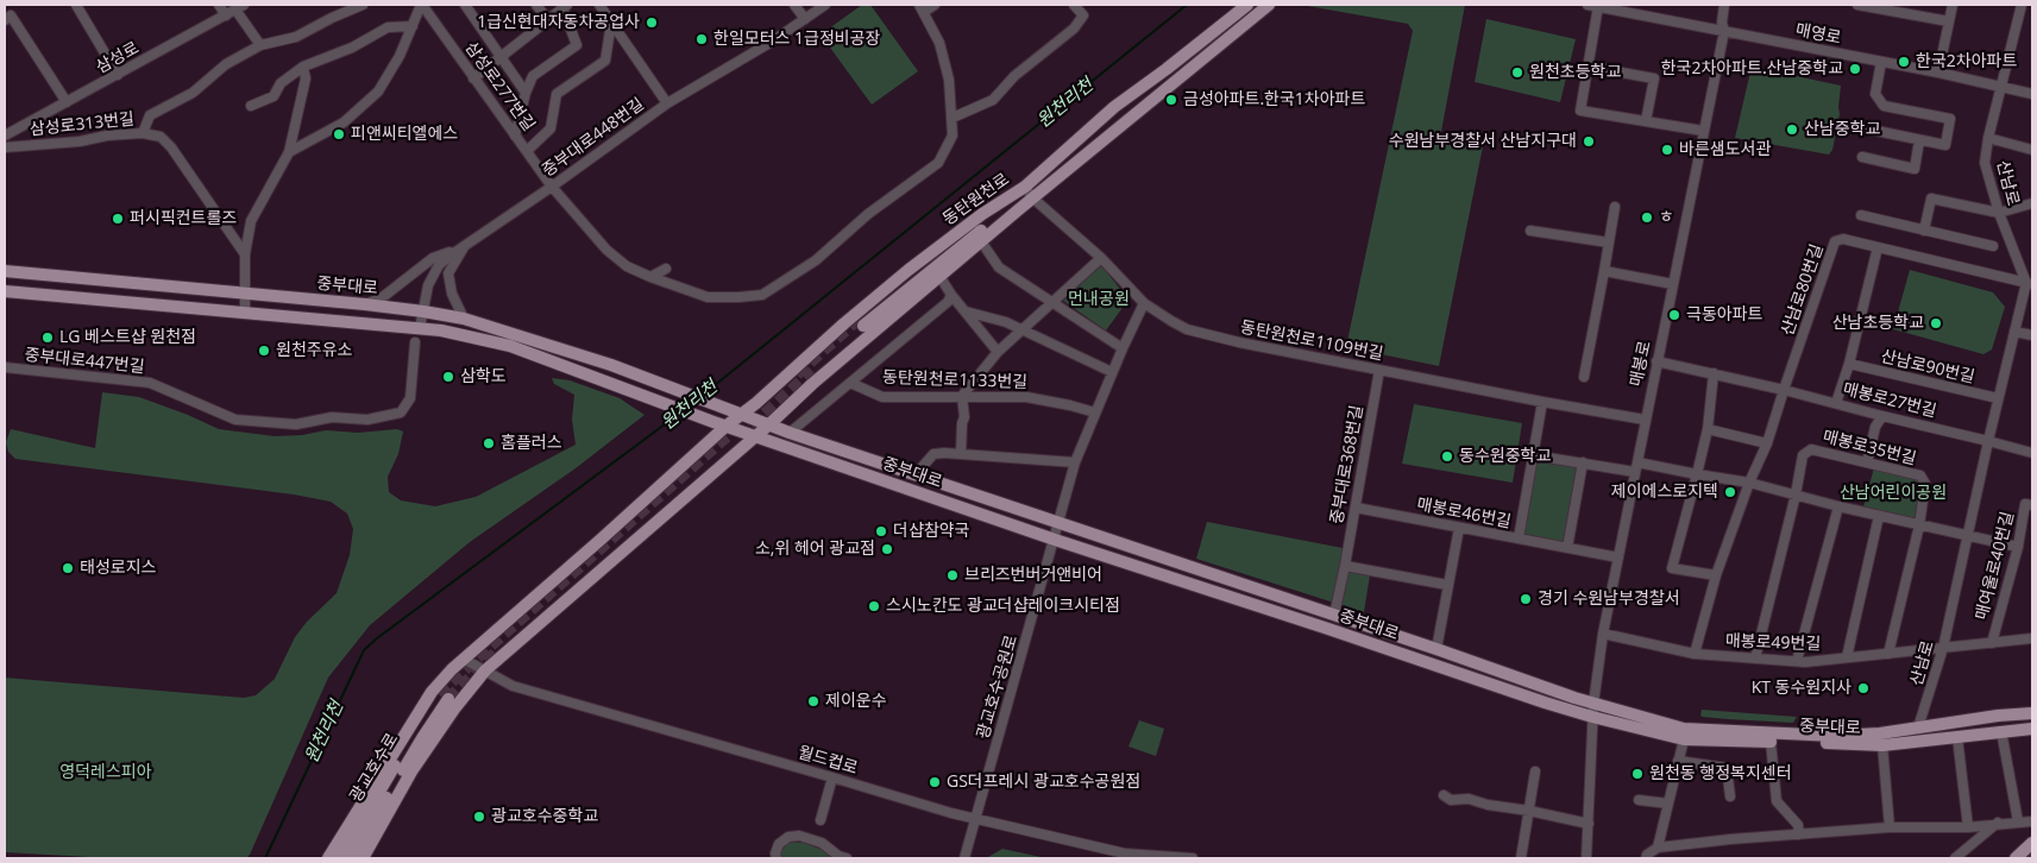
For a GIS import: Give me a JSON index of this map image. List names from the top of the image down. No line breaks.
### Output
{"streets":{"main road":["동탄원천로","중부대로","광교호수로"],"street":["매영로","삼성로","삼성로277번길","삼성로313번길","중부대로448번길","산남로","산남로80번길","동탄원천로1109번길","중부대로447번길","매봉로","산남로90번길","동탄원천로1133번길","매봉로27번길","매봉로35번길","중부대로368번길","매봉로46번길","매여울로40번길","매봉로49번길","광교호수공원로","월드컵로"]},"crossings":[["매영로","산남로"],["매영로","매봉로"],["삼성로277번길","중부대로448번길"],["중부대로448번길","중부대로"],["산남로","중부대로"],["산남로","산남로80번길"],["산남로","산남로90번길"],["산남로","매봉로27번길"],["산남로","매여울로40번길"],["산남로","매봉로49번길"],["동탄원천로","중부대로"],["동탄원천로","동탄원천로1109번길"],["동탄원천로","월드컵로"],["중부대로","매봉로"],["중부대로","중부대로368번길"],["중부대로","광교호수공원로"],["산남로80번길","매봉로27번길"],["동탄원천로1109번길","매봉로"],["동탄원천로1109번길","중부대로368번길"],["동탄원천로1109번길","광교호수공원로"],["매봉로","매봉로27번길"],["매봉로","매봉로46번길"],["매봉로","매봉로49번길"],["동탄원천로1133번길","광교호수공원로"],["매봉로35번길","매봉로49번길"],["중부대로368번길","매봉로46번길"],["매여울로40번길","매봉로49번길"],["광교호수공원로","월드컵로"]],"water":["원천리천"],"parks":["먼내공원","산남어린이공원","영덕레스피아"],"places":["1급신현대자동차공업사","한일모터스 1급정비공장","한국2차아파트","한국2차아파트.산남중학교","원천초등학교","금성아파트.한국1차아파트","산남중학교","피앤씨티엘에스","수원남부경찰서 산남지구대","바른샘도서관","ㅎ","퍼시픽컨트롤즈","극동아파트","산남초등학교","LG 베스트샵 원천점","원천주유소","삼학도","홈플러스","동수원중학교","제이에스로지텍","더샵참약국","소,위 헤어 광교점","태성로지스","브리즈번버거앤비어","경기 수원남부경찰서","스시노칸도 광교더샵레이크시티점","KT 동수원지사","제이운수","원천동 행정복지센터","GS더프레시 광교호수공원점","광교호수중학교"]}
